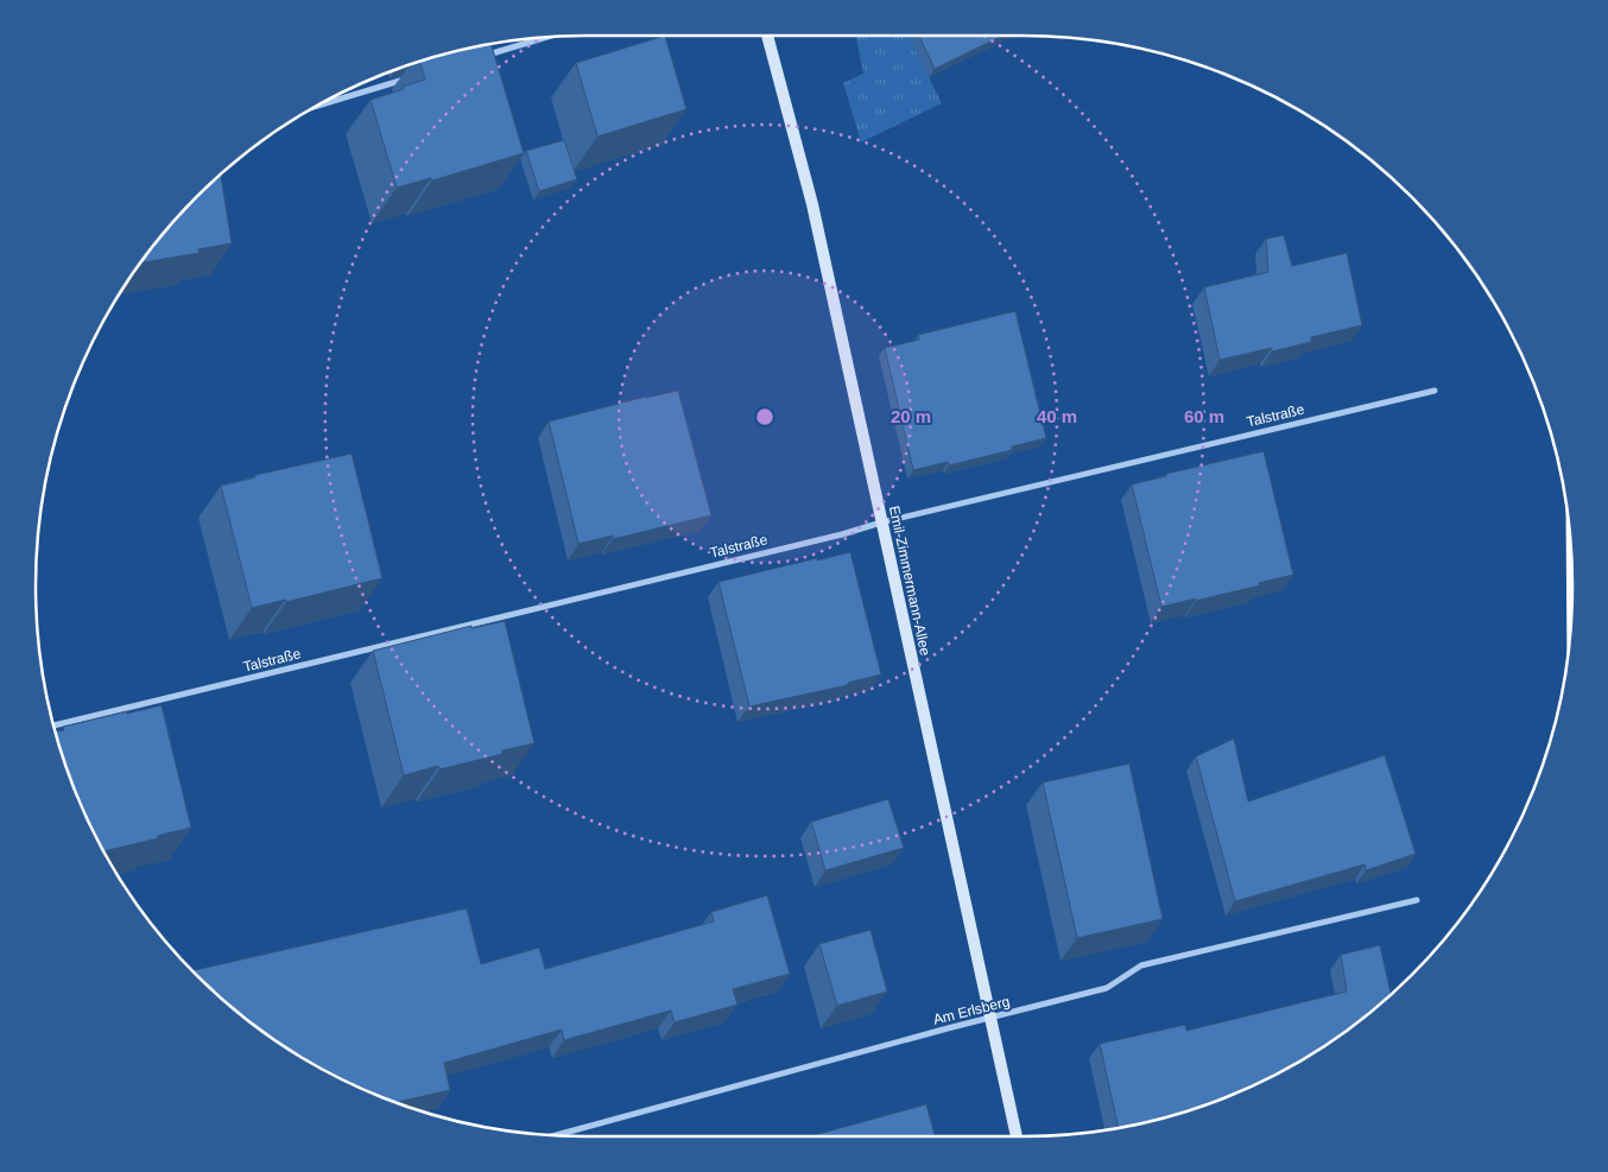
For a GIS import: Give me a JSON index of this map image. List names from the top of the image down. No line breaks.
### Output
{"streets":{"main road":["Emil-Zimmermann-Allee"],"street":["Talstraße","Am Erlsberg"]},"crossings":[["Talstraße","Emil-Zimmermann-Allee"],["Emil-Zimmermann-Allee","Am Erlsberg"]],"rings":["20 m","40 m","60 m"]}
